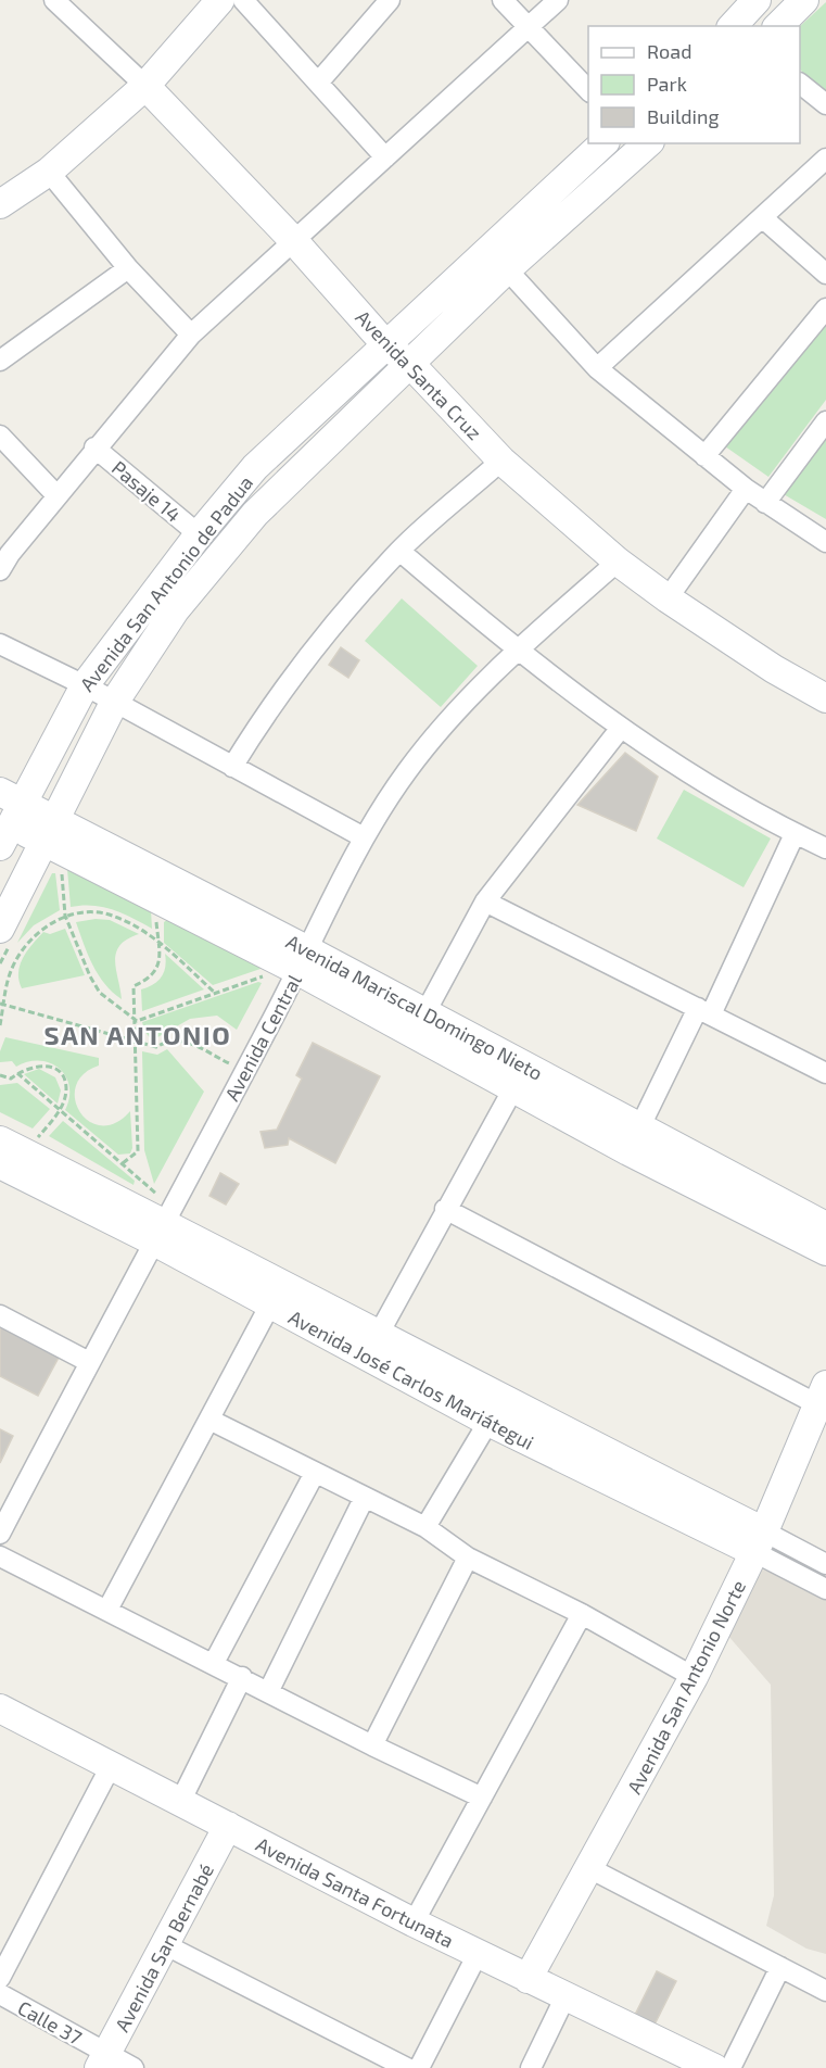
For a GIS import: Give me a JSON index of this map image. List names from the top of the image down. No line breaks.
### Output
{"streets":{"street":["Avenida Santa Cruz","Pasaje 14","Avenida San Antonio de Padua","Avenida Mariscal Domingo Nieto","Avenida Central","Avenida José Carlos Mariátegui","Avenida San Antonio Norte","Avenida Santa Fortunata","Avenida San Bernabé","Calle 37"]},"crossings":[["Avenida Santa Cruz","Avenida San Antonio de Padua"],["Avenida Santa Cruz","Avenida Central"],["Pasaje 14","Avenida San Antonio de Padua"],["Avenida San Antonio de Padua","Avenida Mariscal Domingo Nieto"],["Avenida Mariscal Domingo Nieto","Avenida Central"],["Avenida Central","Avenida José Carlos Mariátegui"],["Avenida José Carlos Mariátegui","Avenida San Antonio Norte"],["Avenida San Antonio Norte","Avenida Santa Fortunata"],["Avenida Santa Fortunata","Avenida San Bernabé"],["Avenida San Bernabé","Calle 37"]],"districts":["SAN ANTONIO"],"legend":["Road","Park","Building"]}
